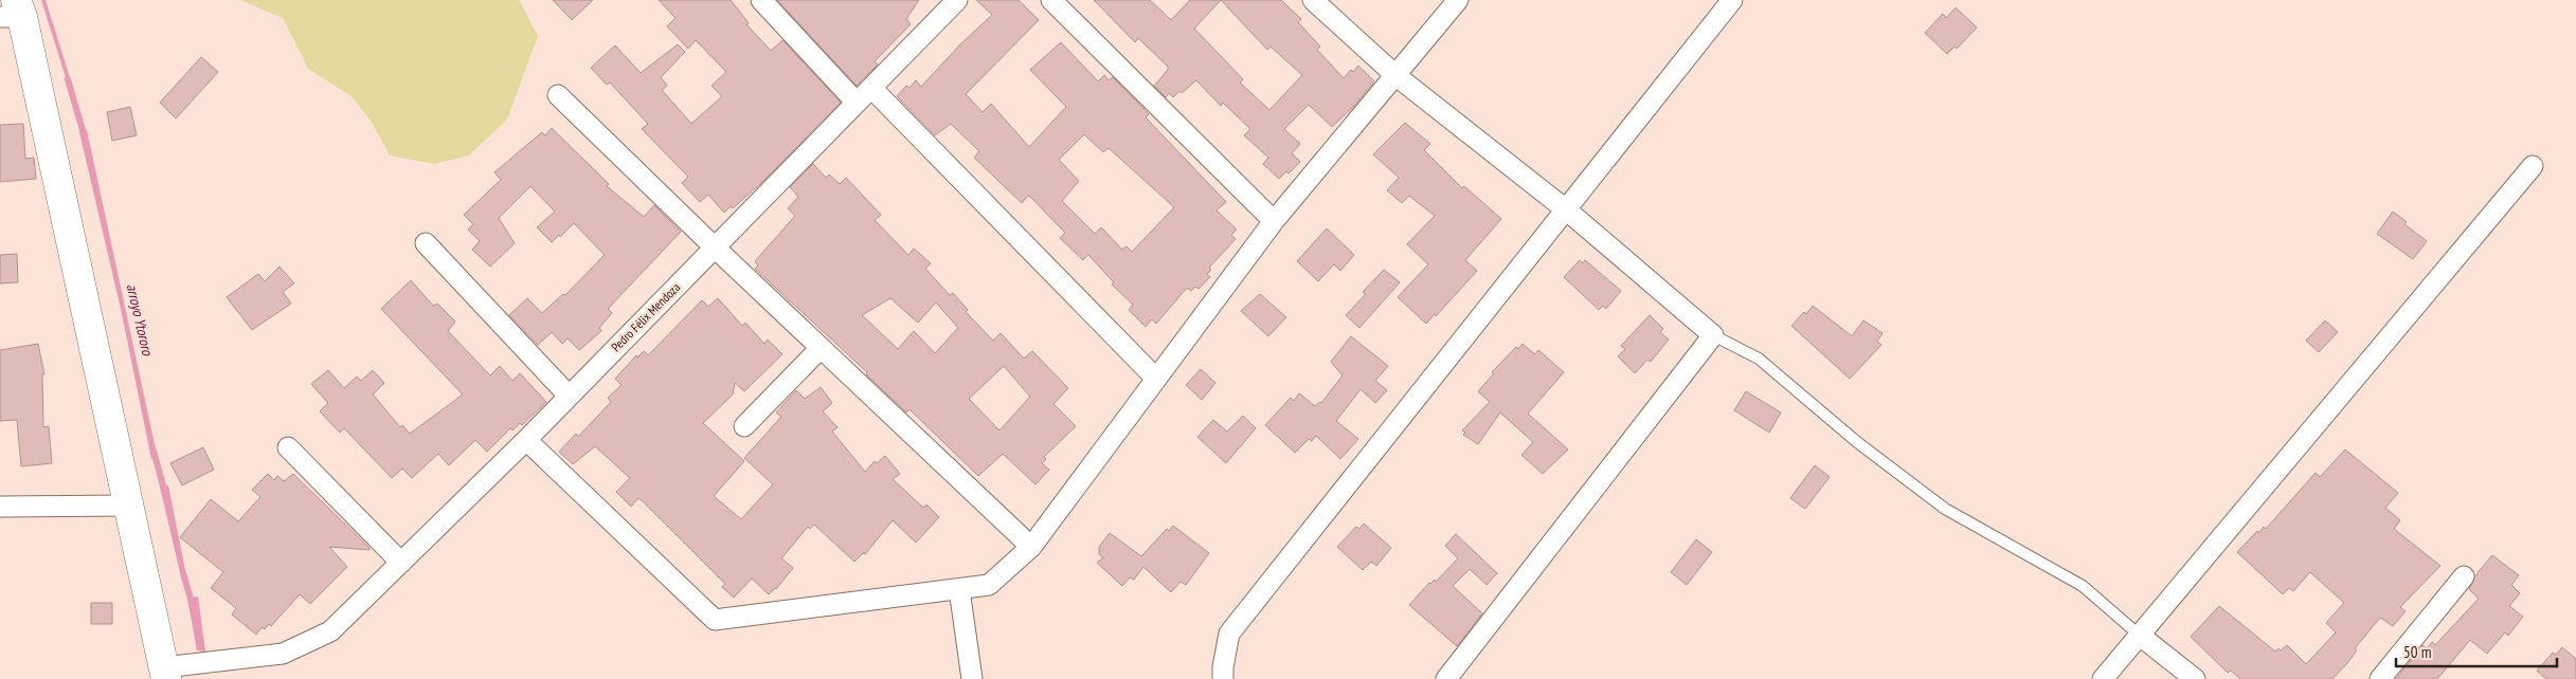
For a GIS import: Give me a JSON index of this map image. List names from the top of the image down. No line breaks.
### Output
{"streets":{"street":["Pedro Félix Mendoza"]},"water":["arroyo Ytororo"],"scale_bar":"50 m"}
